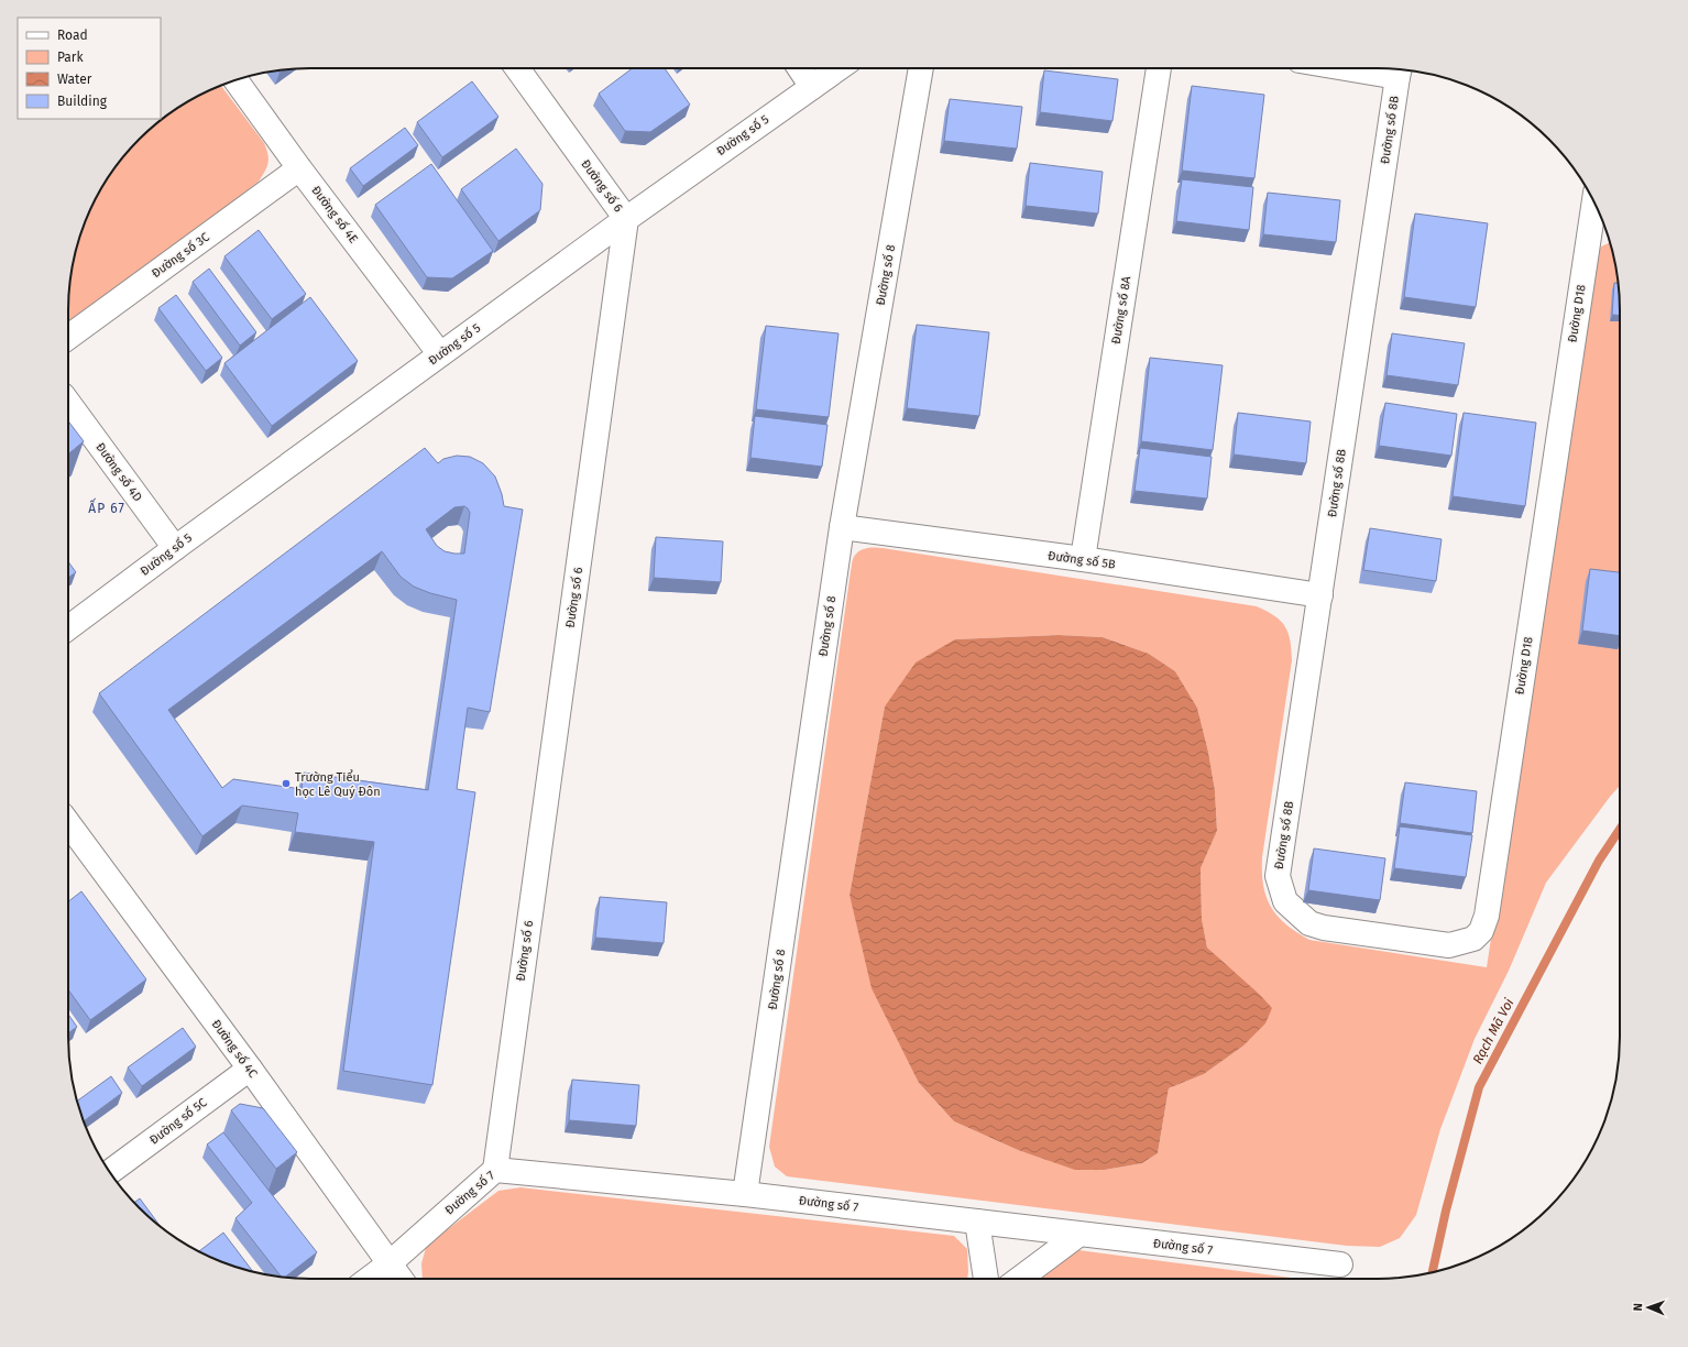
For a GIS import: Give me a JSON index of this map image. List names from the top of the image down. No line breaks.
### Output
{"streets":{"street":["Đường số 8B","Đường số 5","Đường số 6","Đường số 4E","Đường số 3C","Đường số 8","Đường số 8A","Đường D18","Đường số 4D","Đường số 5B","Đường số 4C","Đường số 5C","Đường số 7"]},"crossings":[["Đường số 8B","Đường D18"],["Đường số 8B","Đường số 5B"],["Đường số 5","Đường số 6"],["Đường số 5","Đường số 4E"],["Đường số 5","Đường số 4D"],["Đường số 6","Đường số 7"],["Đường số 4E","Đường số 3C"],["Đường số 8","Đường số 5B"],["Đường số 8","Đường số 7"],["Đường số 8A","Đường số 5B"],["Đường số 4C","Đường số 5C"],["Đường số 4C","Đường số 7"]],"districts":["ẤP 67"],"water":["Rạch Mã Voi"],"places":["Trường Tiểu học Lê Quý Đôn"],"legend":["Road","Park","Water","Building"],"north":"left"}
